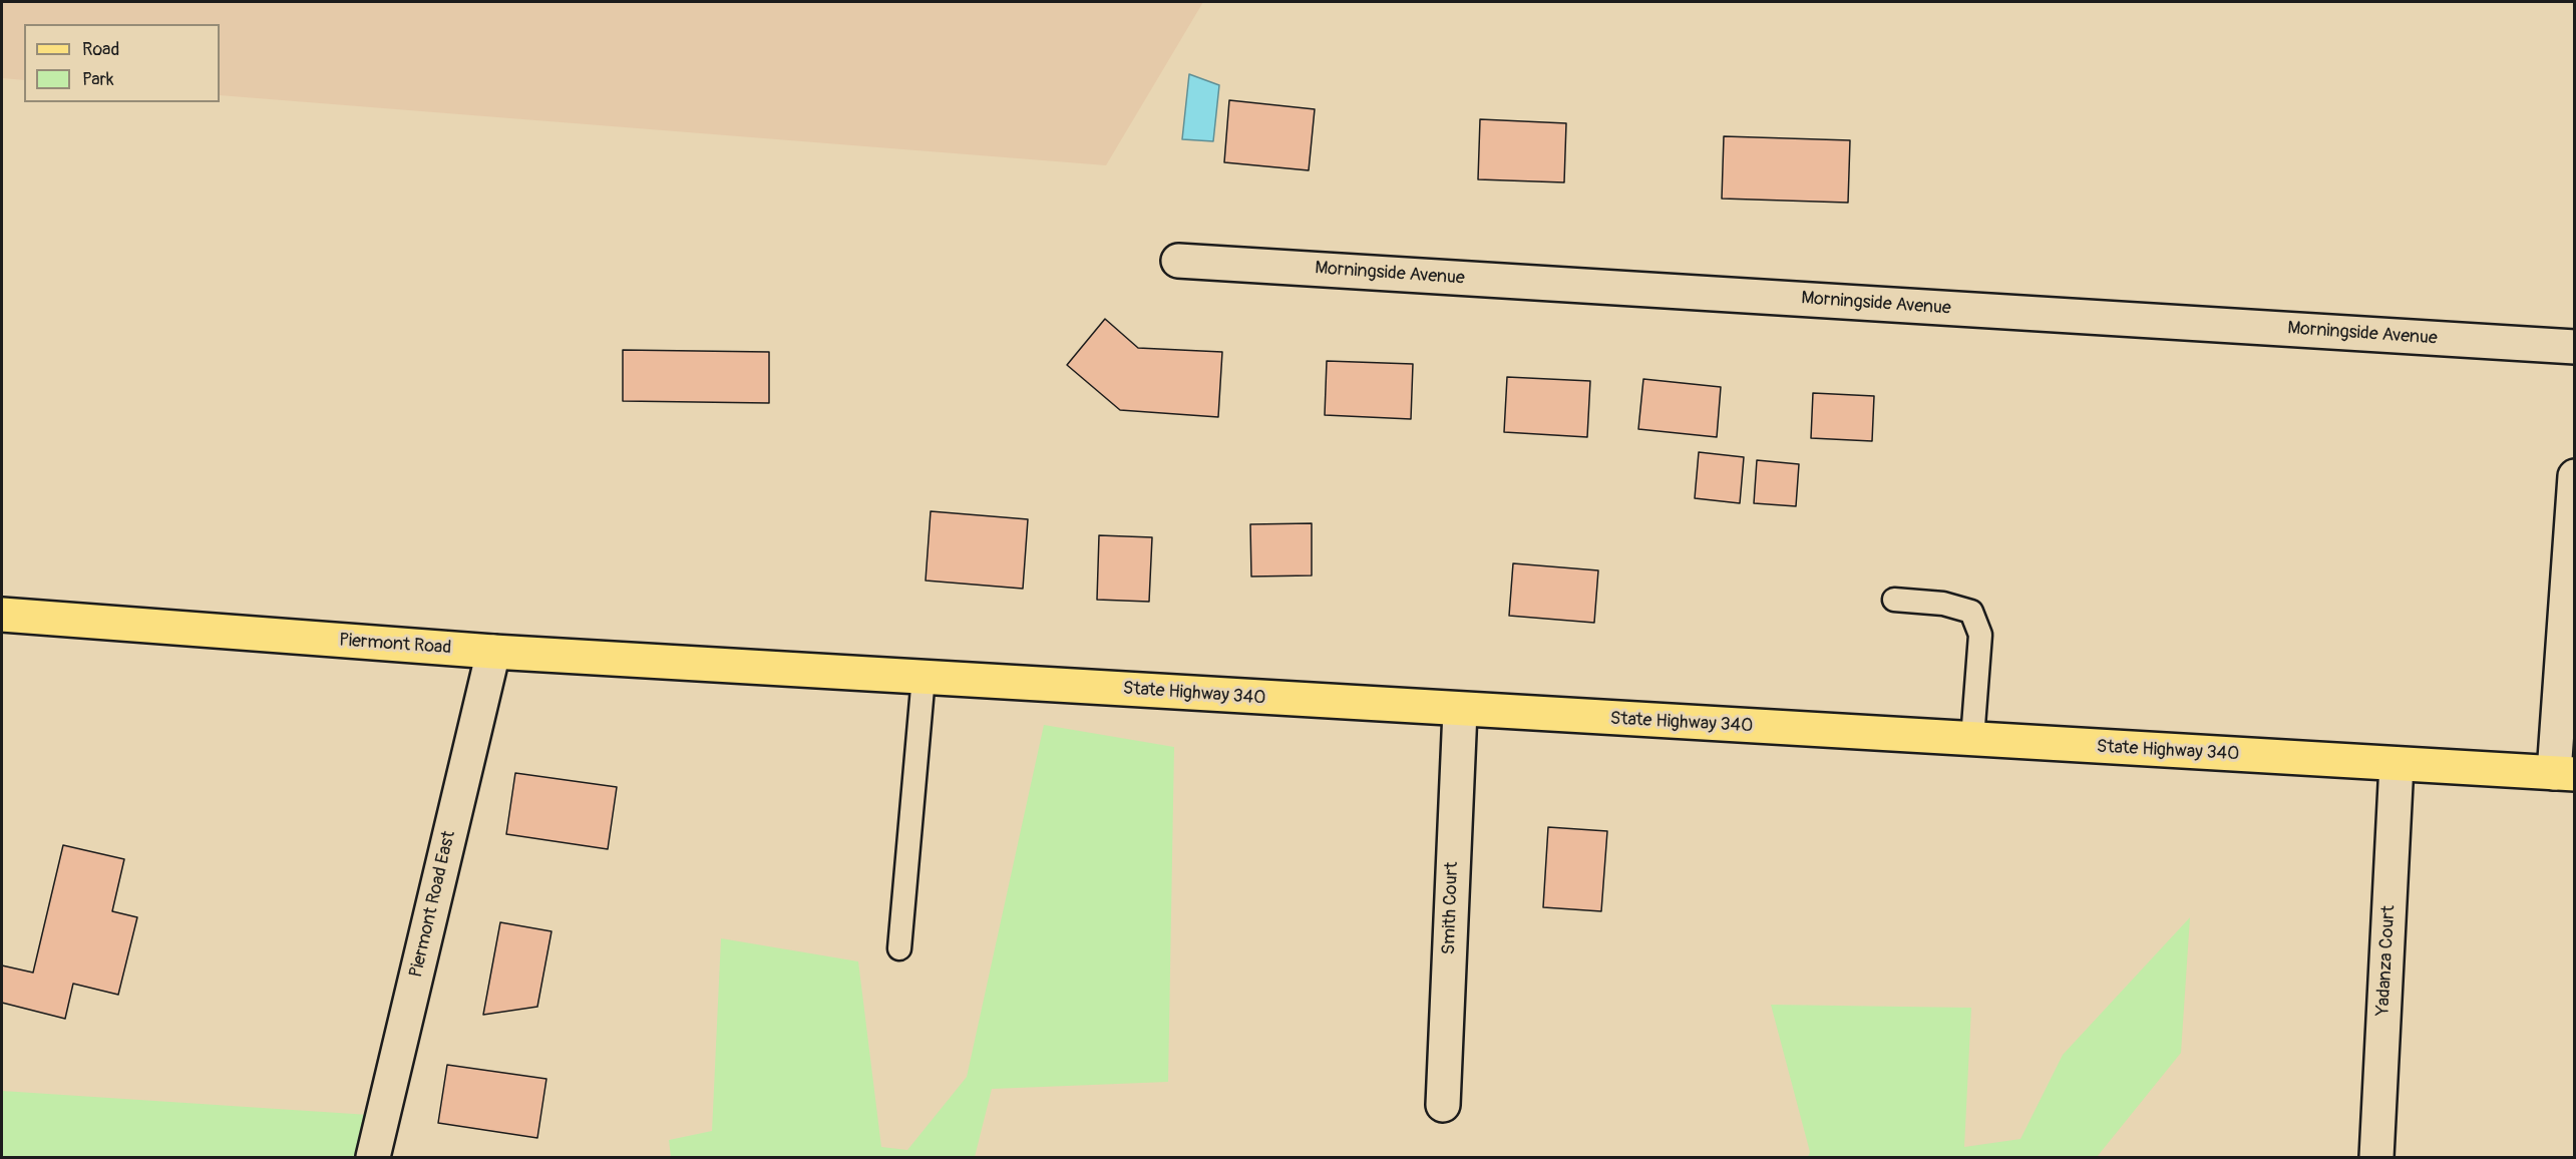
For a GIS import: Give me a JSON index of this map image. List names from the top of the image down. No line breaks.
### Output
{"streets":{"main road":["Piermont Road","State Highway 340"],"street":["Morningside Avenue","Piermont Road East","Smith Court","Yadanza Court"]},"crossings":[["Piermont Road","State Highway 340"],["Piermont Road","Piermont Road East"],["State Highway 340","Smith Court"],["State Highway 340","Yadanza Court"]],"legend":["Road","Park"]}
